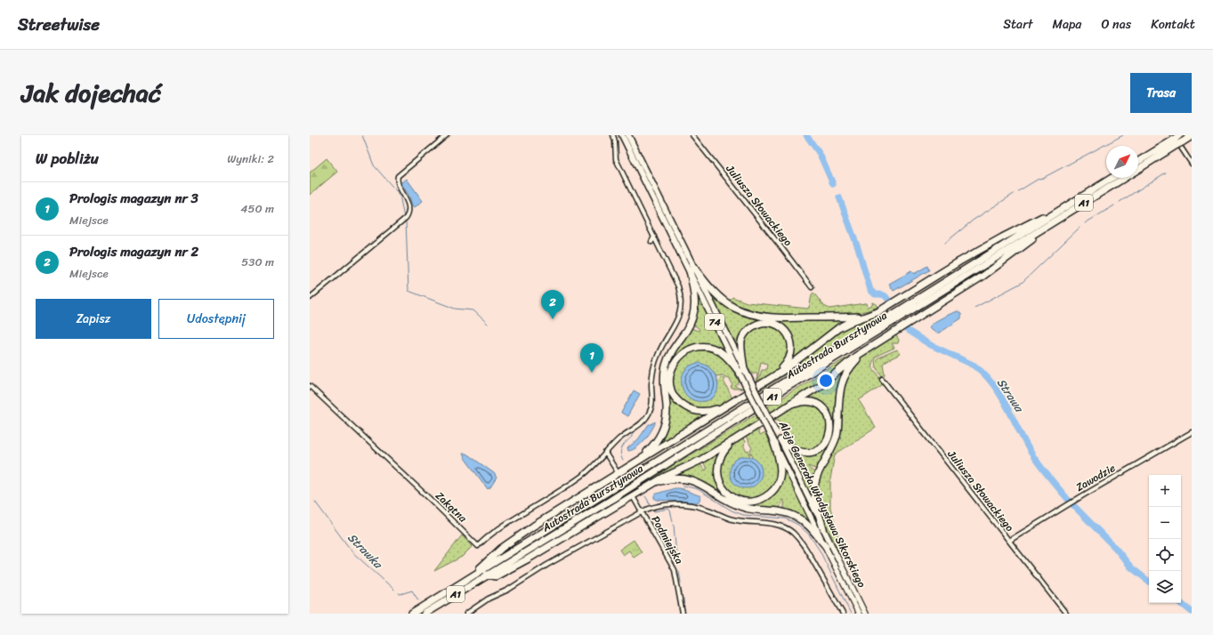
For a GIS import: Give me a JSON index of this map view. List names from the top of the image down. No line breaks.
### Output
{"streets":{"highway":["A1","Autostrada Bursztynowa"],"main road":["74","Aleje Generała Władysława Sikorskiego"],"street":["Juliusza Słowackiego","Zawodzie","Zakątna","Podmiejska"]},"crossings":[["Juliusza Słowackiego","Zawodzie"]],"water":["Strawa","Strawka"],"north":"top right","page":{"header":"Streetwise","nav":["Start","Mapa","O nas","Kontakt"],"title":"Jak dojechać","buttons":["Trasa",["Zapisz","Udostępnij"]],"heading":["W pobliżu","Wyniki: 2"],"list":[{"mark":"1","name":"Prologis magazyn nr 3","note":"Miejsce","value":"450 m"},{"mark":"2","name":"Prologis magazyn nr 2","note":"Miejsce","value":"530 m"}],"pins":["2","1"],"map_buttons":["+","−"]}}
